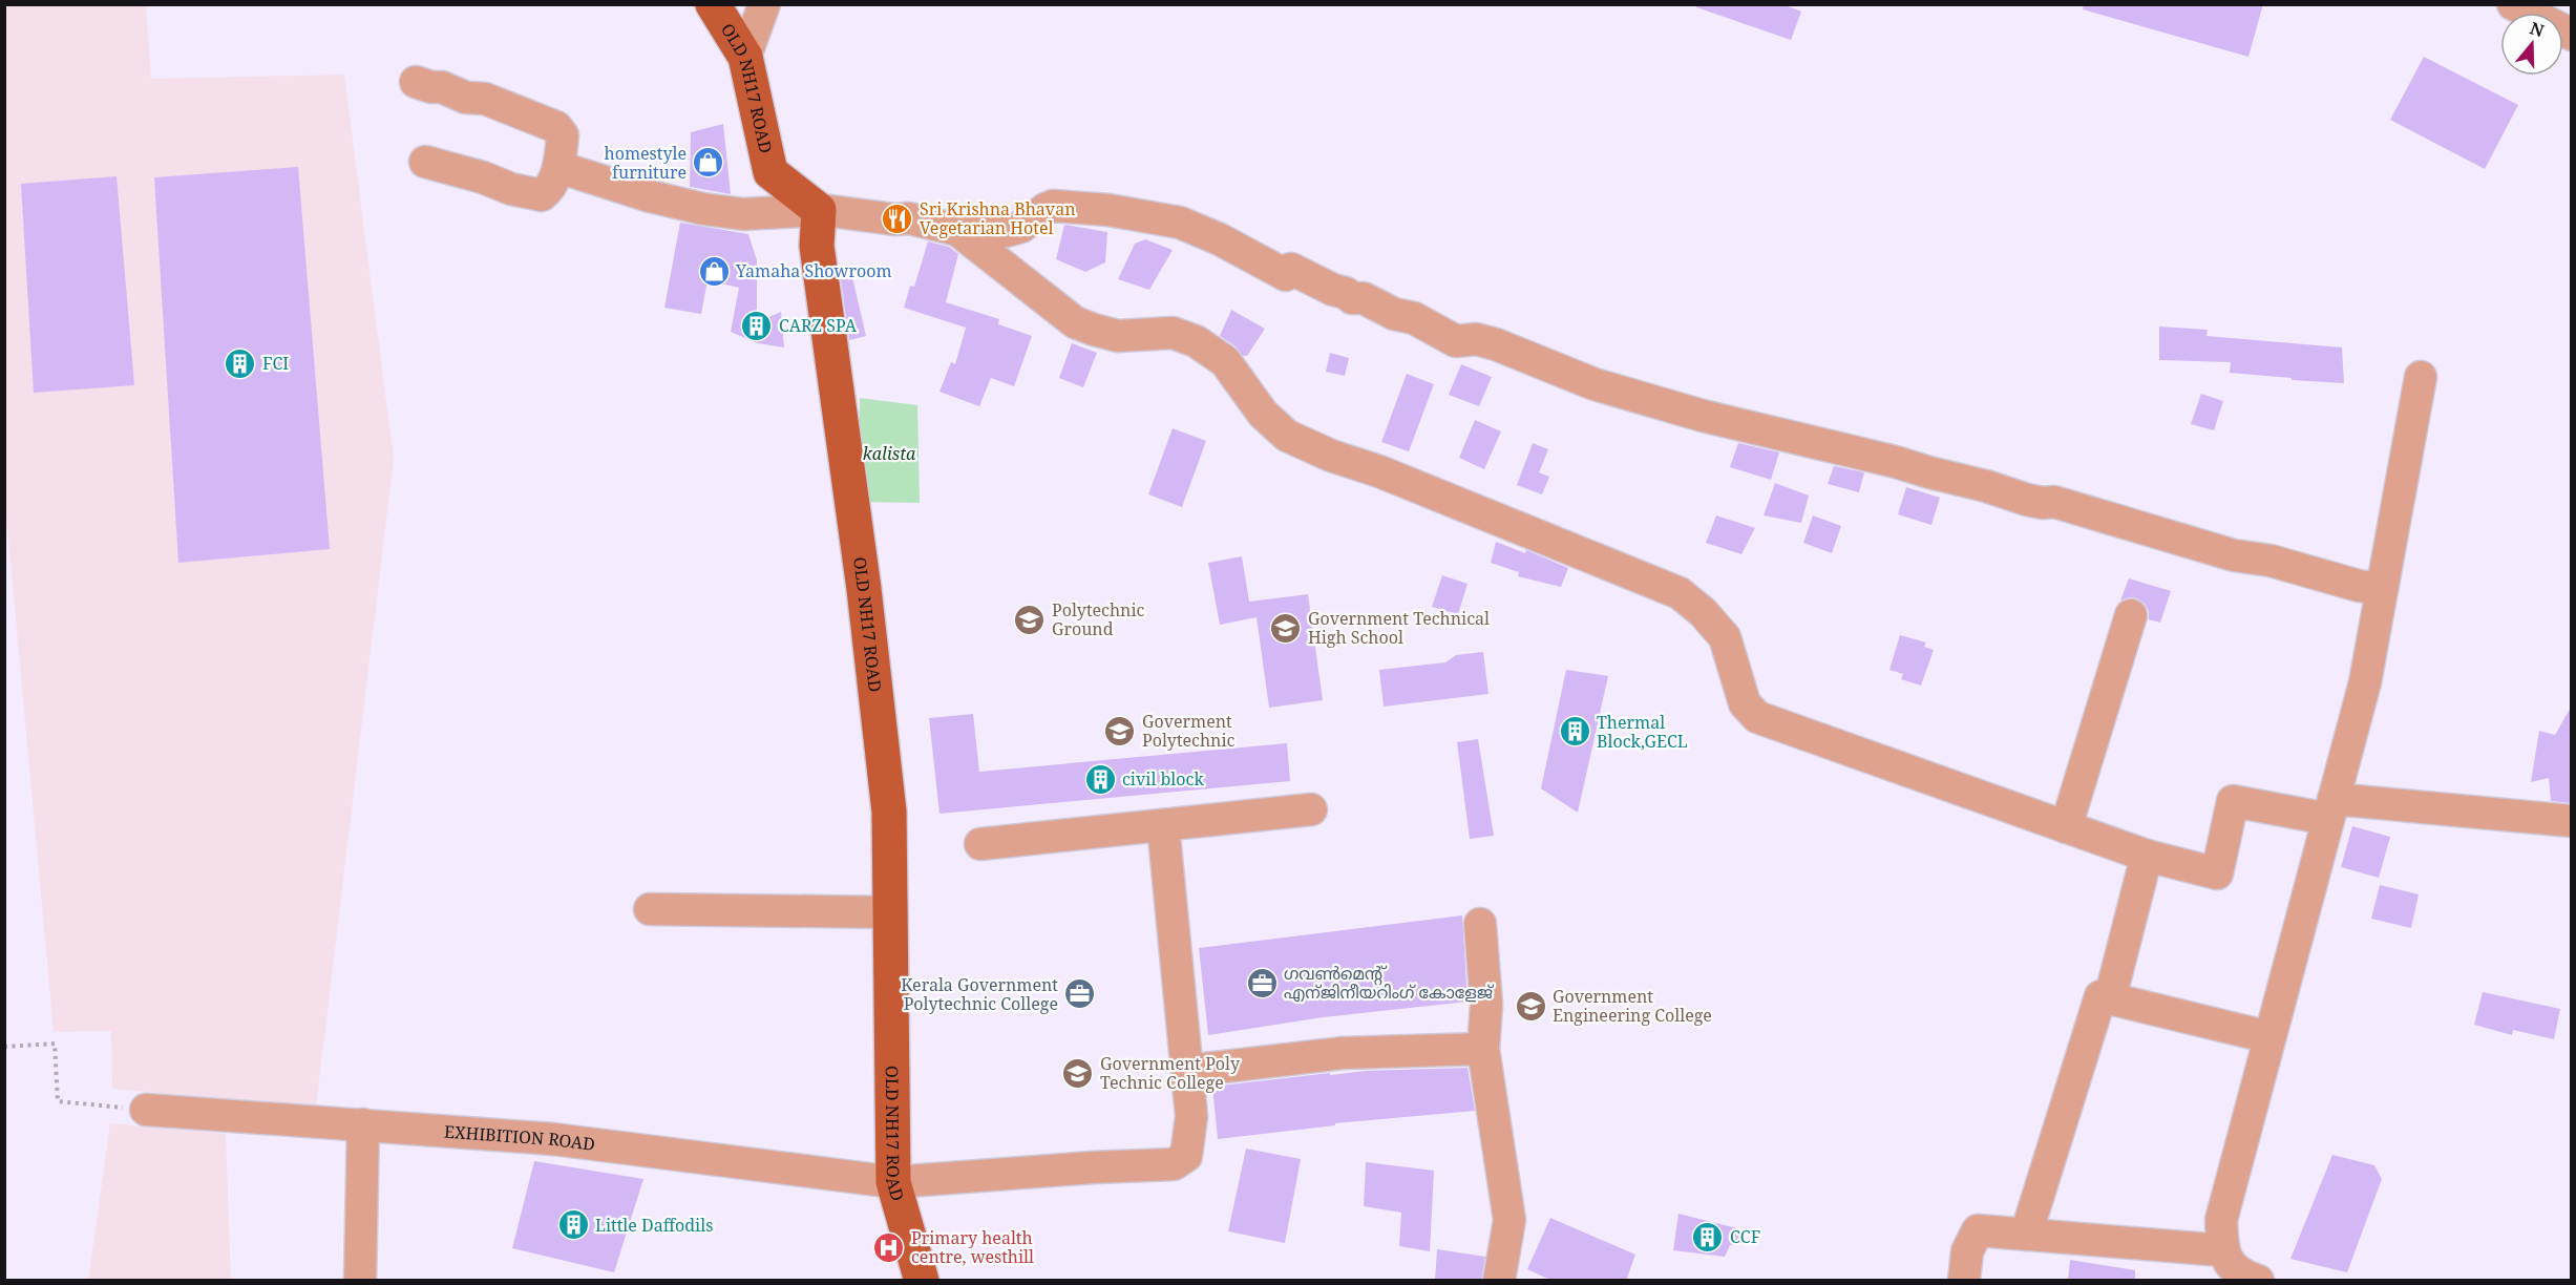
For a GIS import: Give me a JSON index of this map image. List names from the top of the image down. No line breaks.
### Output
{"streets":{"main road":["OLD NH17 ROAD"],"street":["EXHIBITION ROAD"]},"crossings":[["OLD NH17 ROAD","EXHIBITION ROAD"]],"parks":["kalista"],"places":{"shop":["homestyle furniture","Yamaha Showroom"],"restaurant":["Sri Krishna Bhavan Vegetarian Hotel"],"building":["CARZ SPA","FCI","Thermal Block,GECL","civil block","Little Daffodils","CCF"],"school or university":["Polytechnic Ground","Government Technical High School","Goverment Polytechnic","Government Engineering College","Government Poly Technic College"],"office":["ഗവൺമെന്റ് എന്ജിനീയറിംഗ് കോളേജ്","Kerala Government Polytechnic College"],"hospital":["Primary health centre, westhill"]},"north":"top"}
